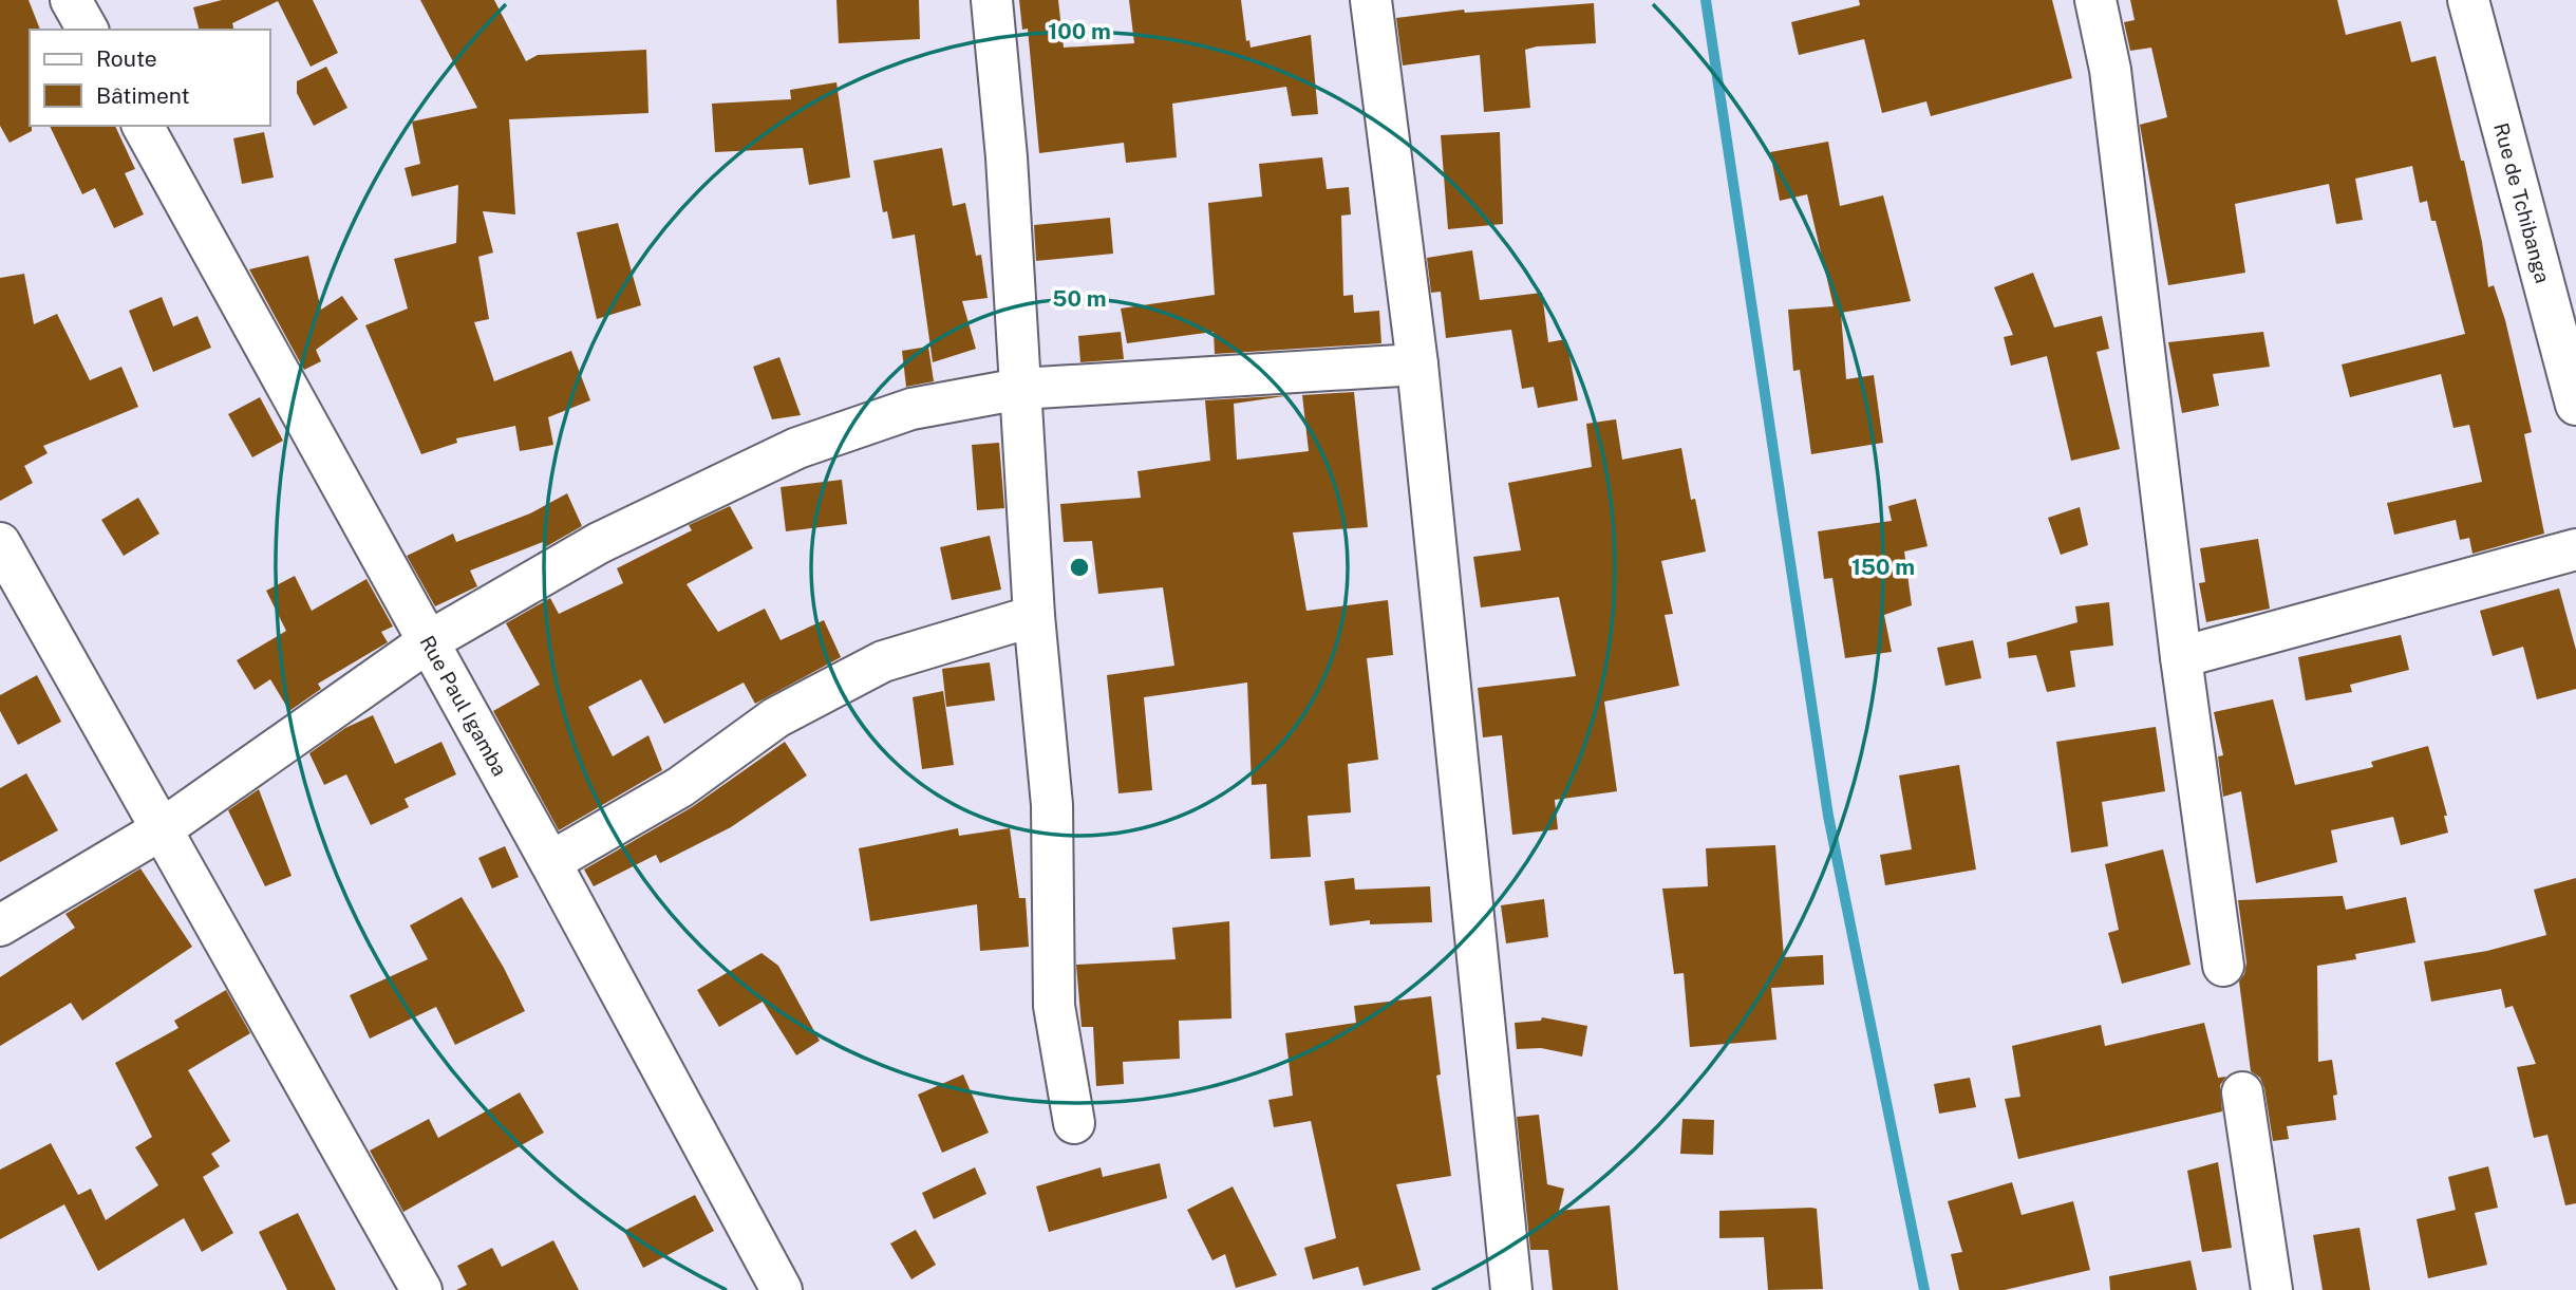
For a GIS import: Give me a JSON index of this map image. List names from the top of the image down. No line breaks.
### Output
{"streets":{"street":["Rue de Tchibanga","Rue Paul Igamba"]},"legend":["Route","Bâtiment"],"rings":["100 m","50 m","150 m"]}
